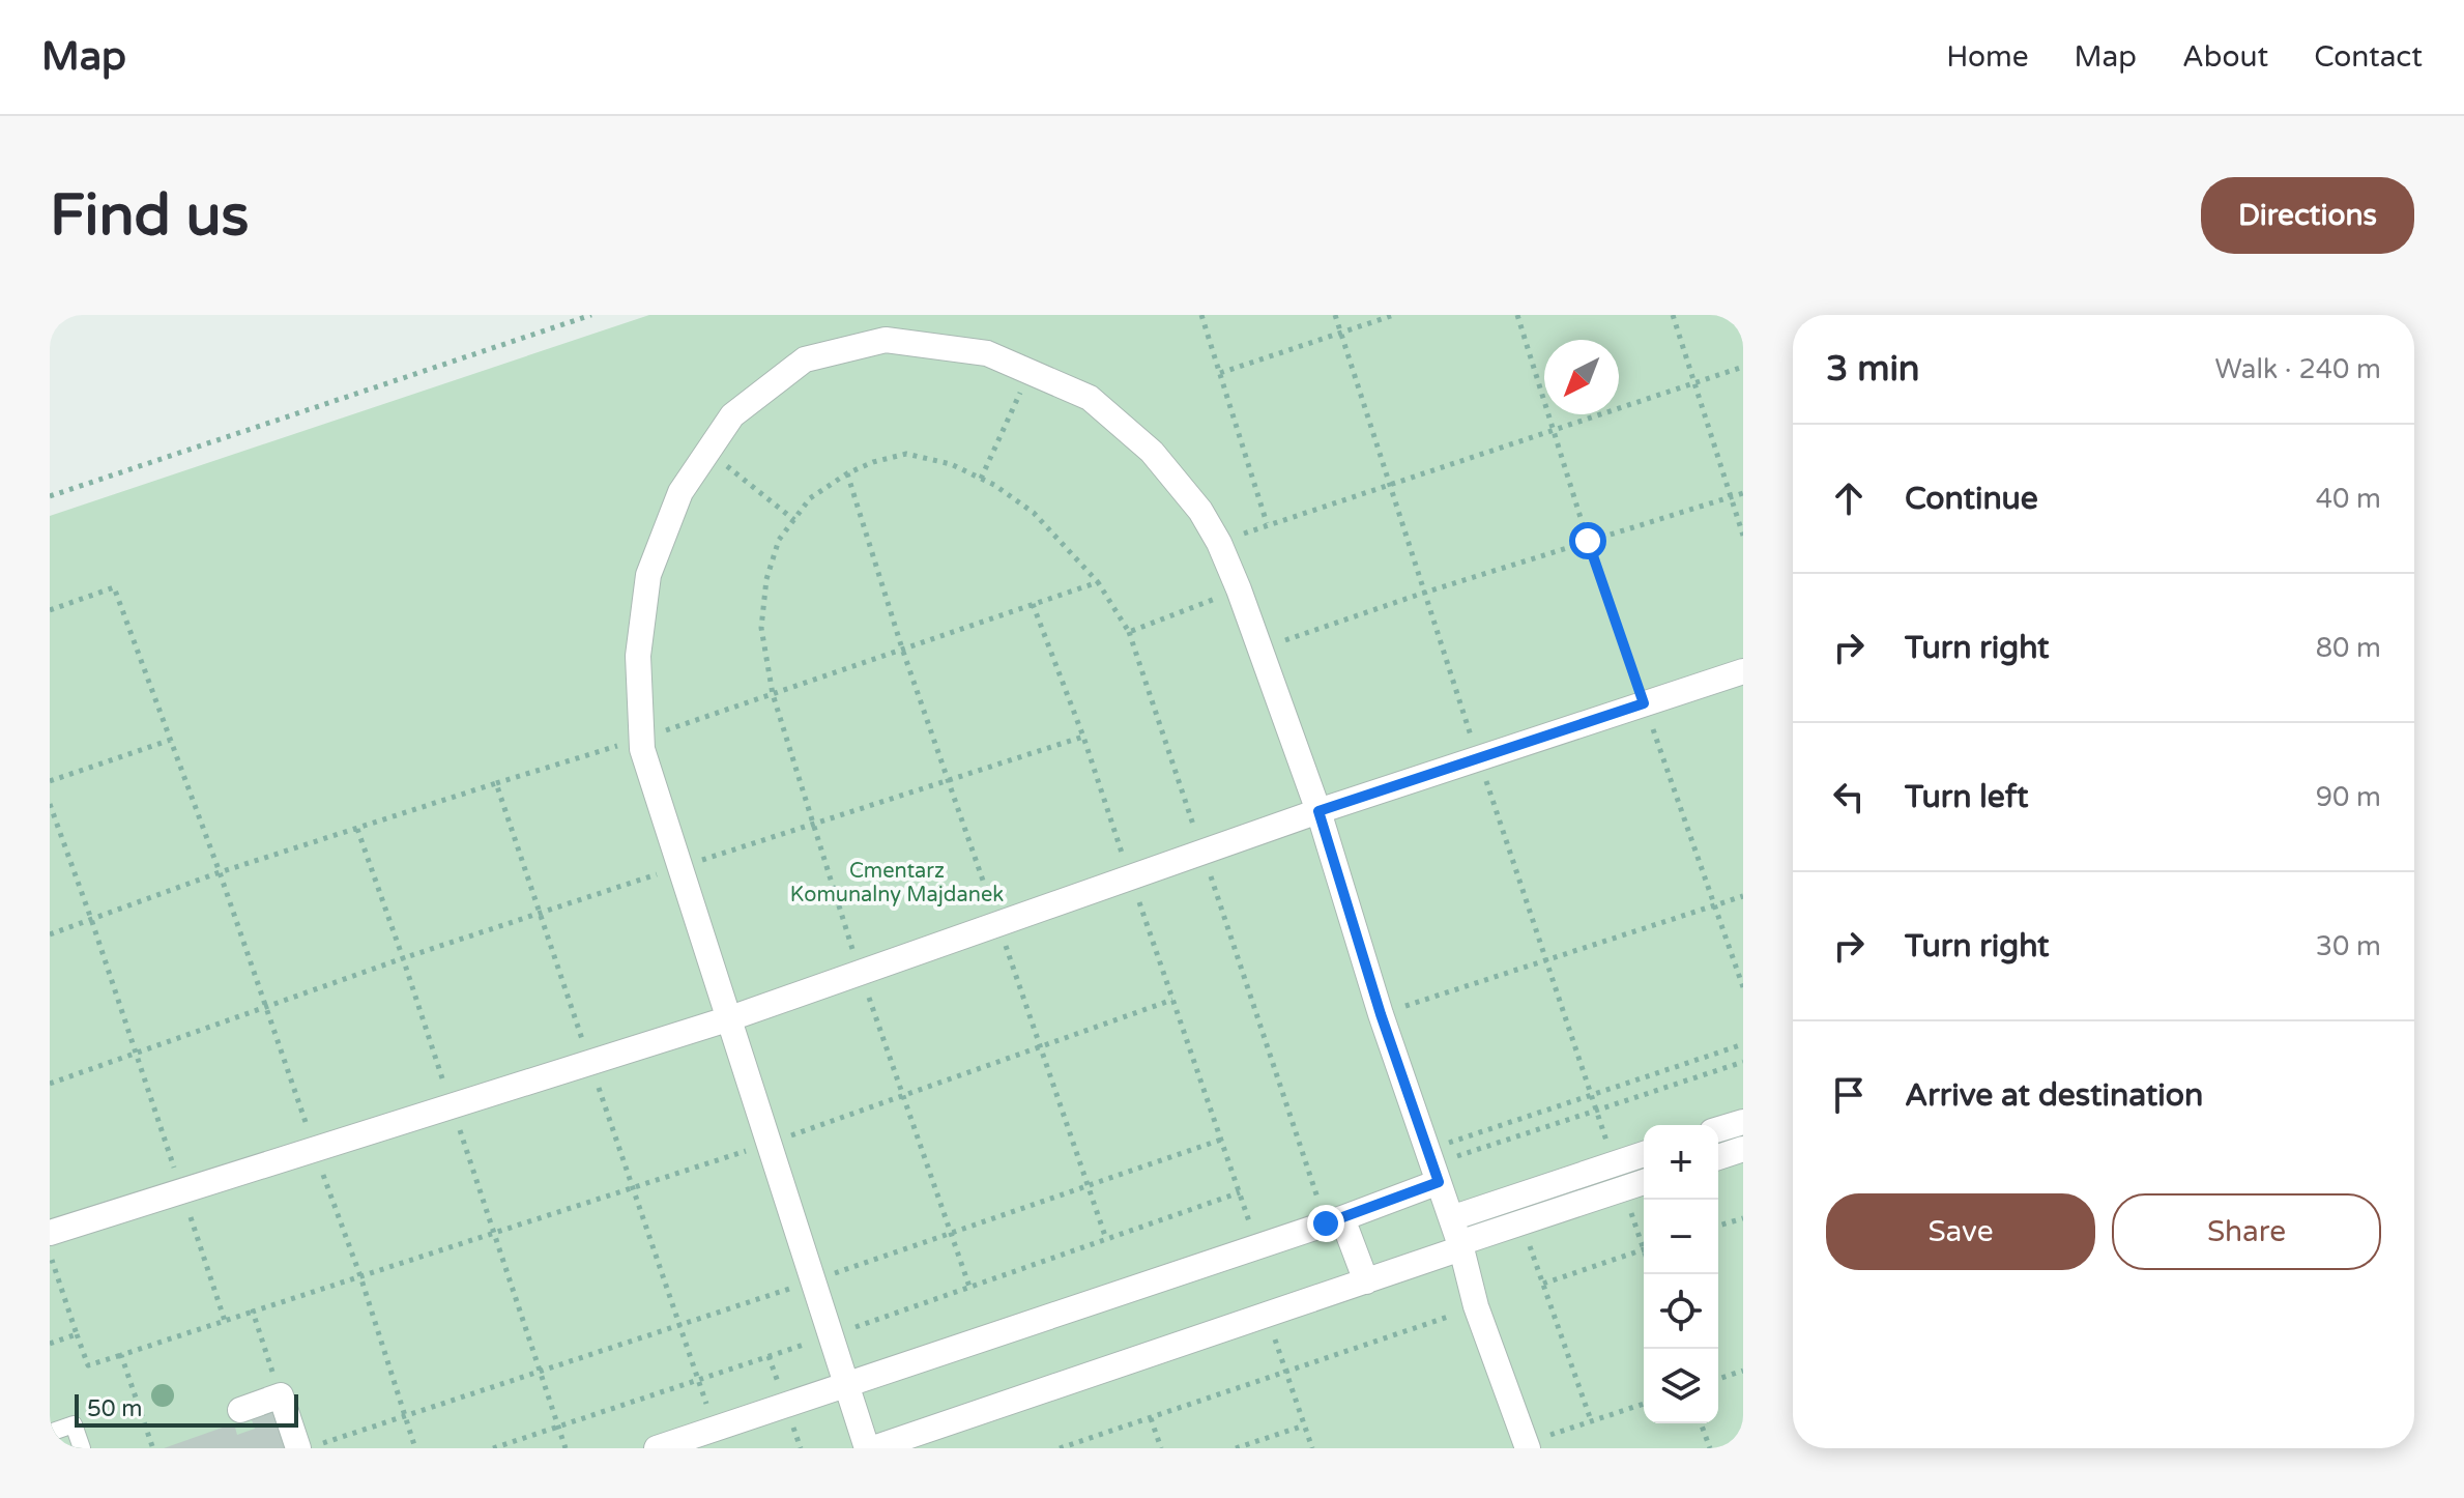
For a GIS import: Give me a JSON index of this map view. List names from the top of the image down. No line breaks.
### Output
{"parks":["Cmentarz Komunalny Majdanek"],"scale_bar":"50 m","north":"bottom left","page":{"header":"Map","nav":["Home","Map","About","Contact"],"buttons":["Directions",["Save","Share"]],"title":"Find us","heading":["3 min","Walk · 240 m"],"list":[["Continue","40 m"],["Turn right","80 m"],["Turn left","90 m"],["Turn right","30 m"],"Arrive at destination"],"map_buttons":["+","−"],"scale":"50 m"}}
